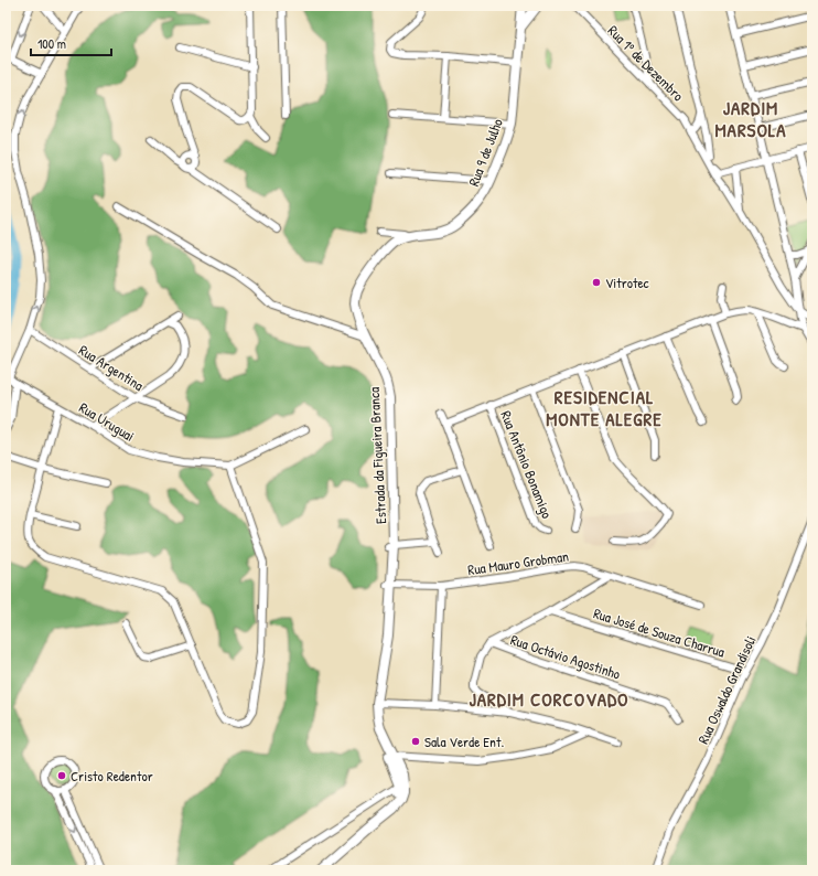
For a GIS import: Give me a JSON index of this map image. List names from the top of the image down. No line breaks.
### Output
{"streets":{"main road":["Rua 9 de Julho","Estrada da Figueira Branca"],"street":["Rua 1º de Dezembro","Rua Argentina","Rua Uruguai","Rua Antônio Bonamigo","Rua Mauro Grobman","Rua José de Souza Charrua","Rua Octávio Agostinho","Rua Oswaldo Grandisoli"]},"crossings":[["Rua 9 de Julho","Estrada da Figueira Branca"],["Estrada da Figueira Branca","Rua Mauro Grobman"],["Rua José de Souza Charrua","Rua Oswaldo Grandisoli"]],"districts":["JARDIM MARSOLA","RESIDENCIAL MONTE ALEGRE","JARDIM CORCOVADO"],"places":["Vitrotec","Sala Verde Ent.","Cristo Redentor"],"scale_bar":"100 m"}
